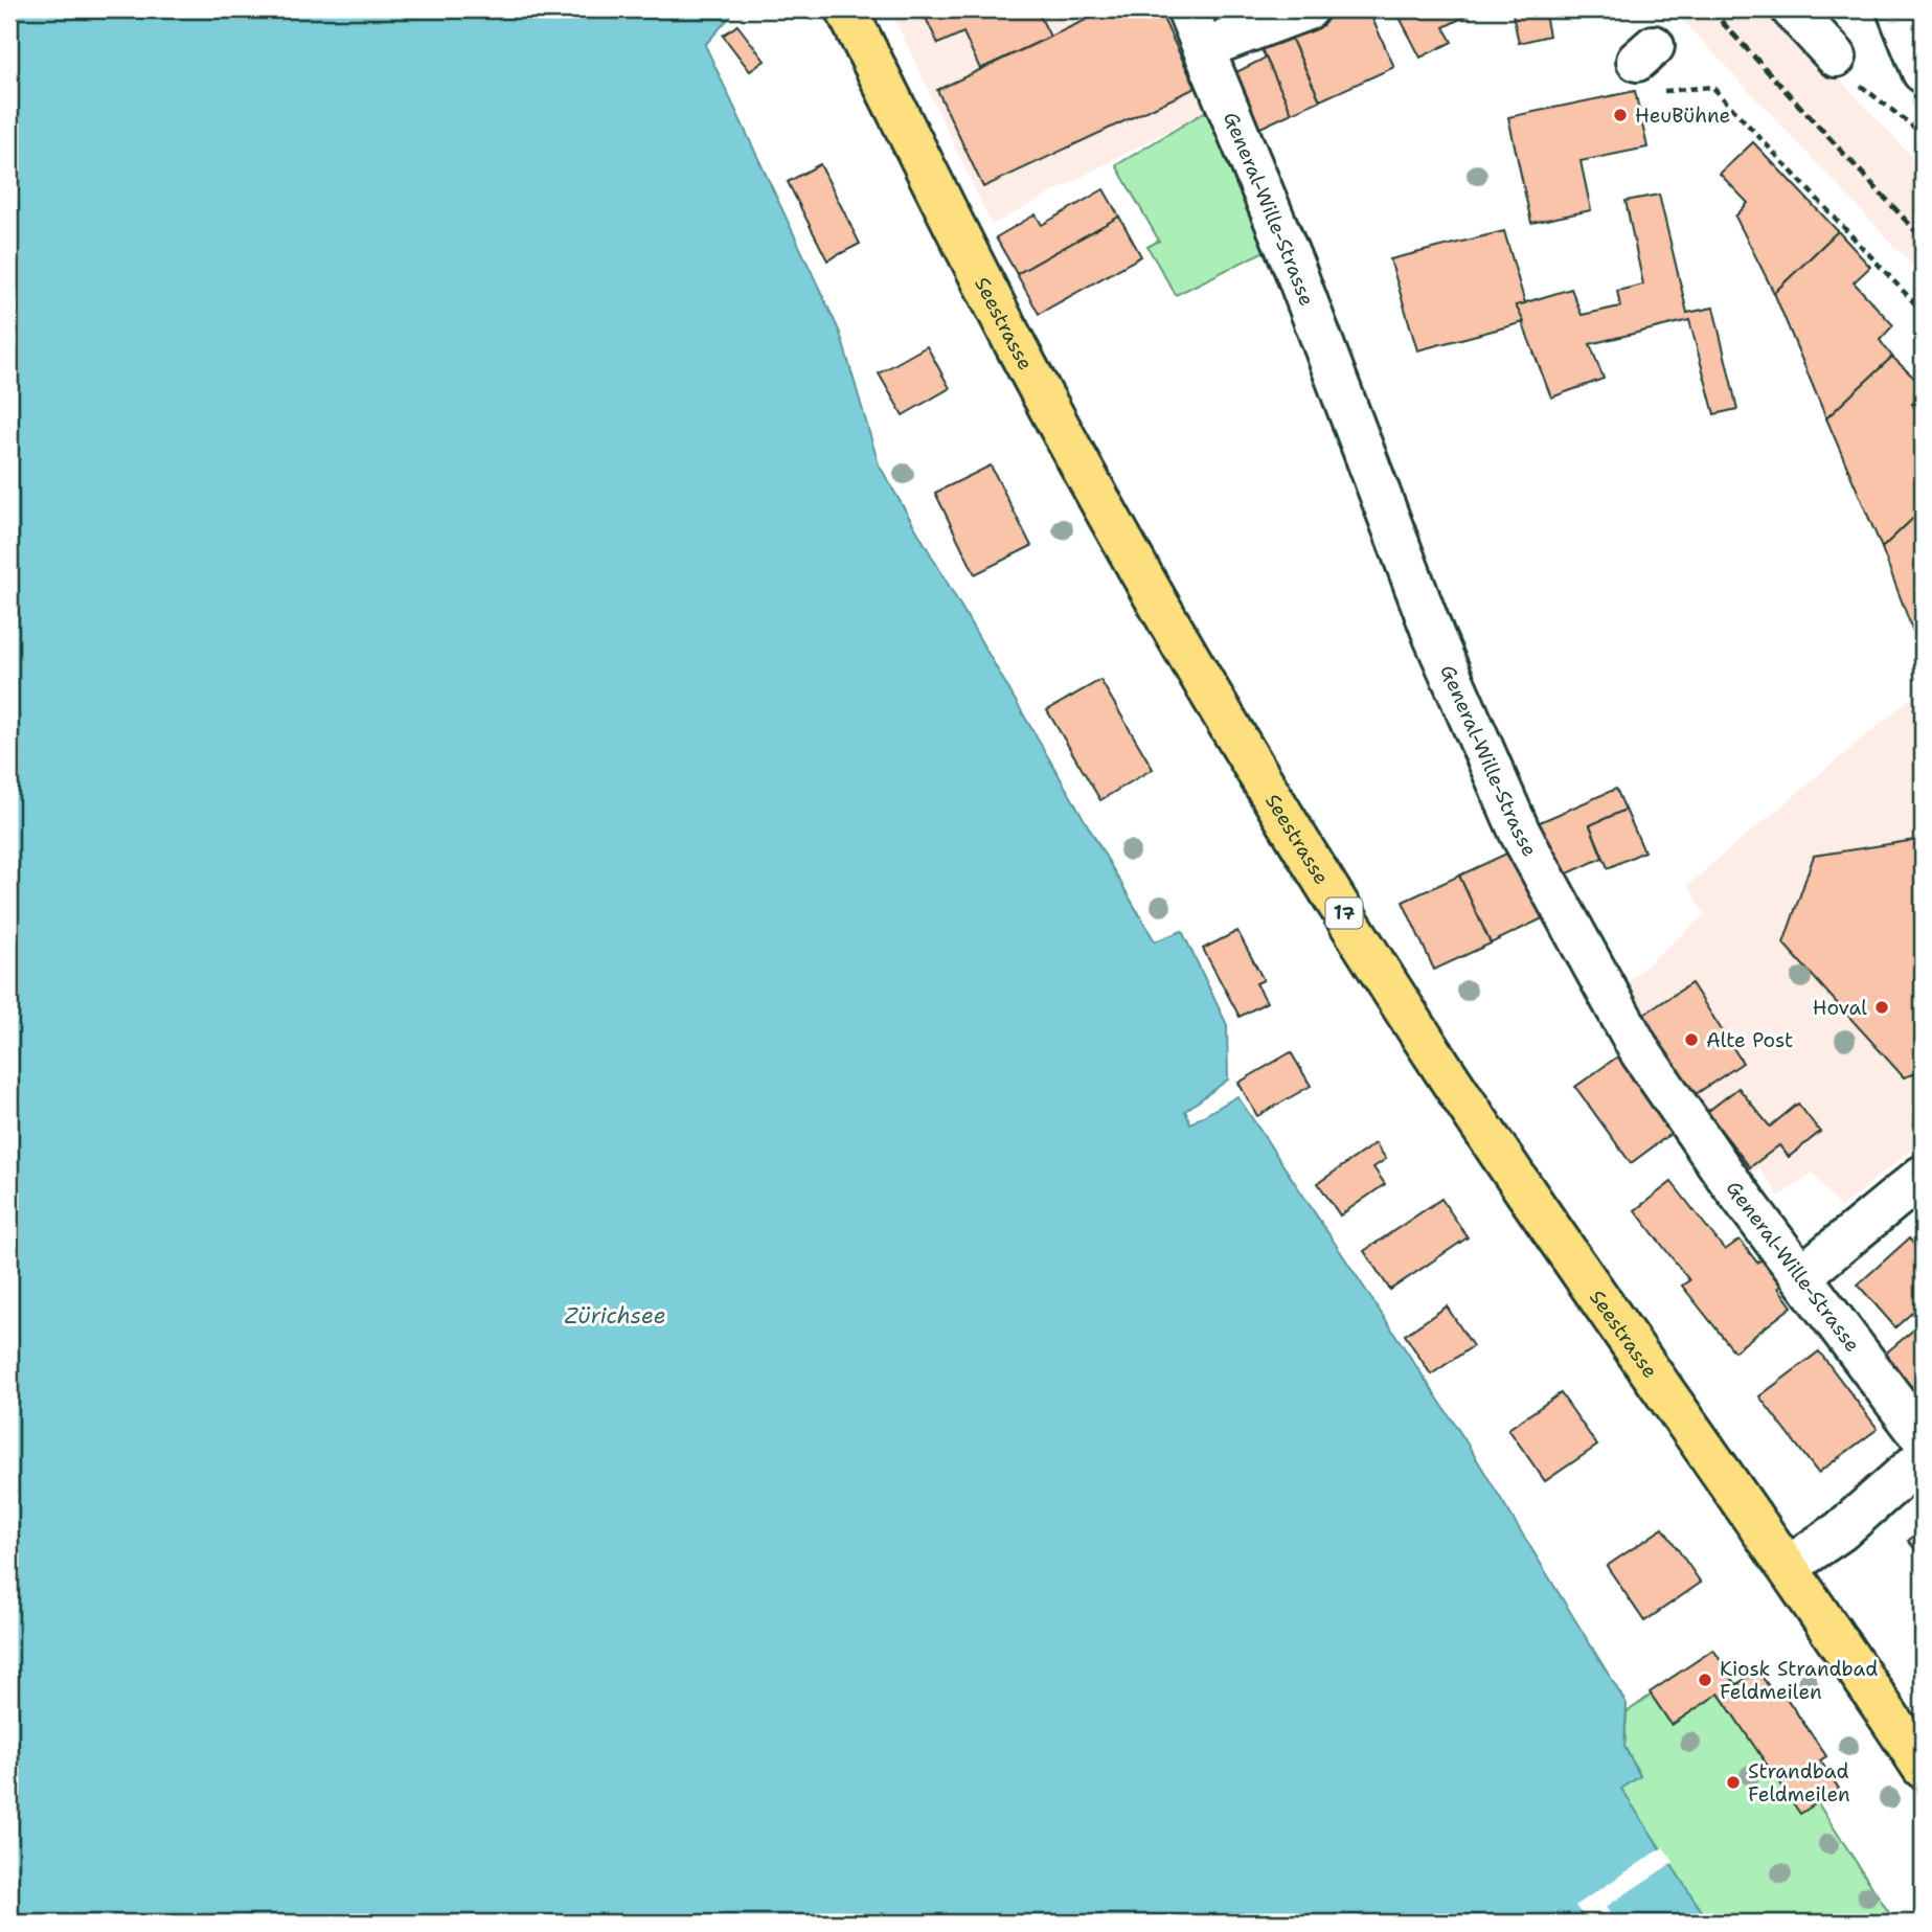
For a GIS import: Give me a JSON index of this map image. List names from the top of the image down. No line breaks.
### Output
{"streets":{"main road":["Seestrasse","17"],"street":["General-Wille-Strasse"]},"water":["Zürichsee"],"places":["HeuBühne","Hoval","Alte Post","Kiosk Strandbad Feldmeilen","Strandbad Feldmeilen"]}
